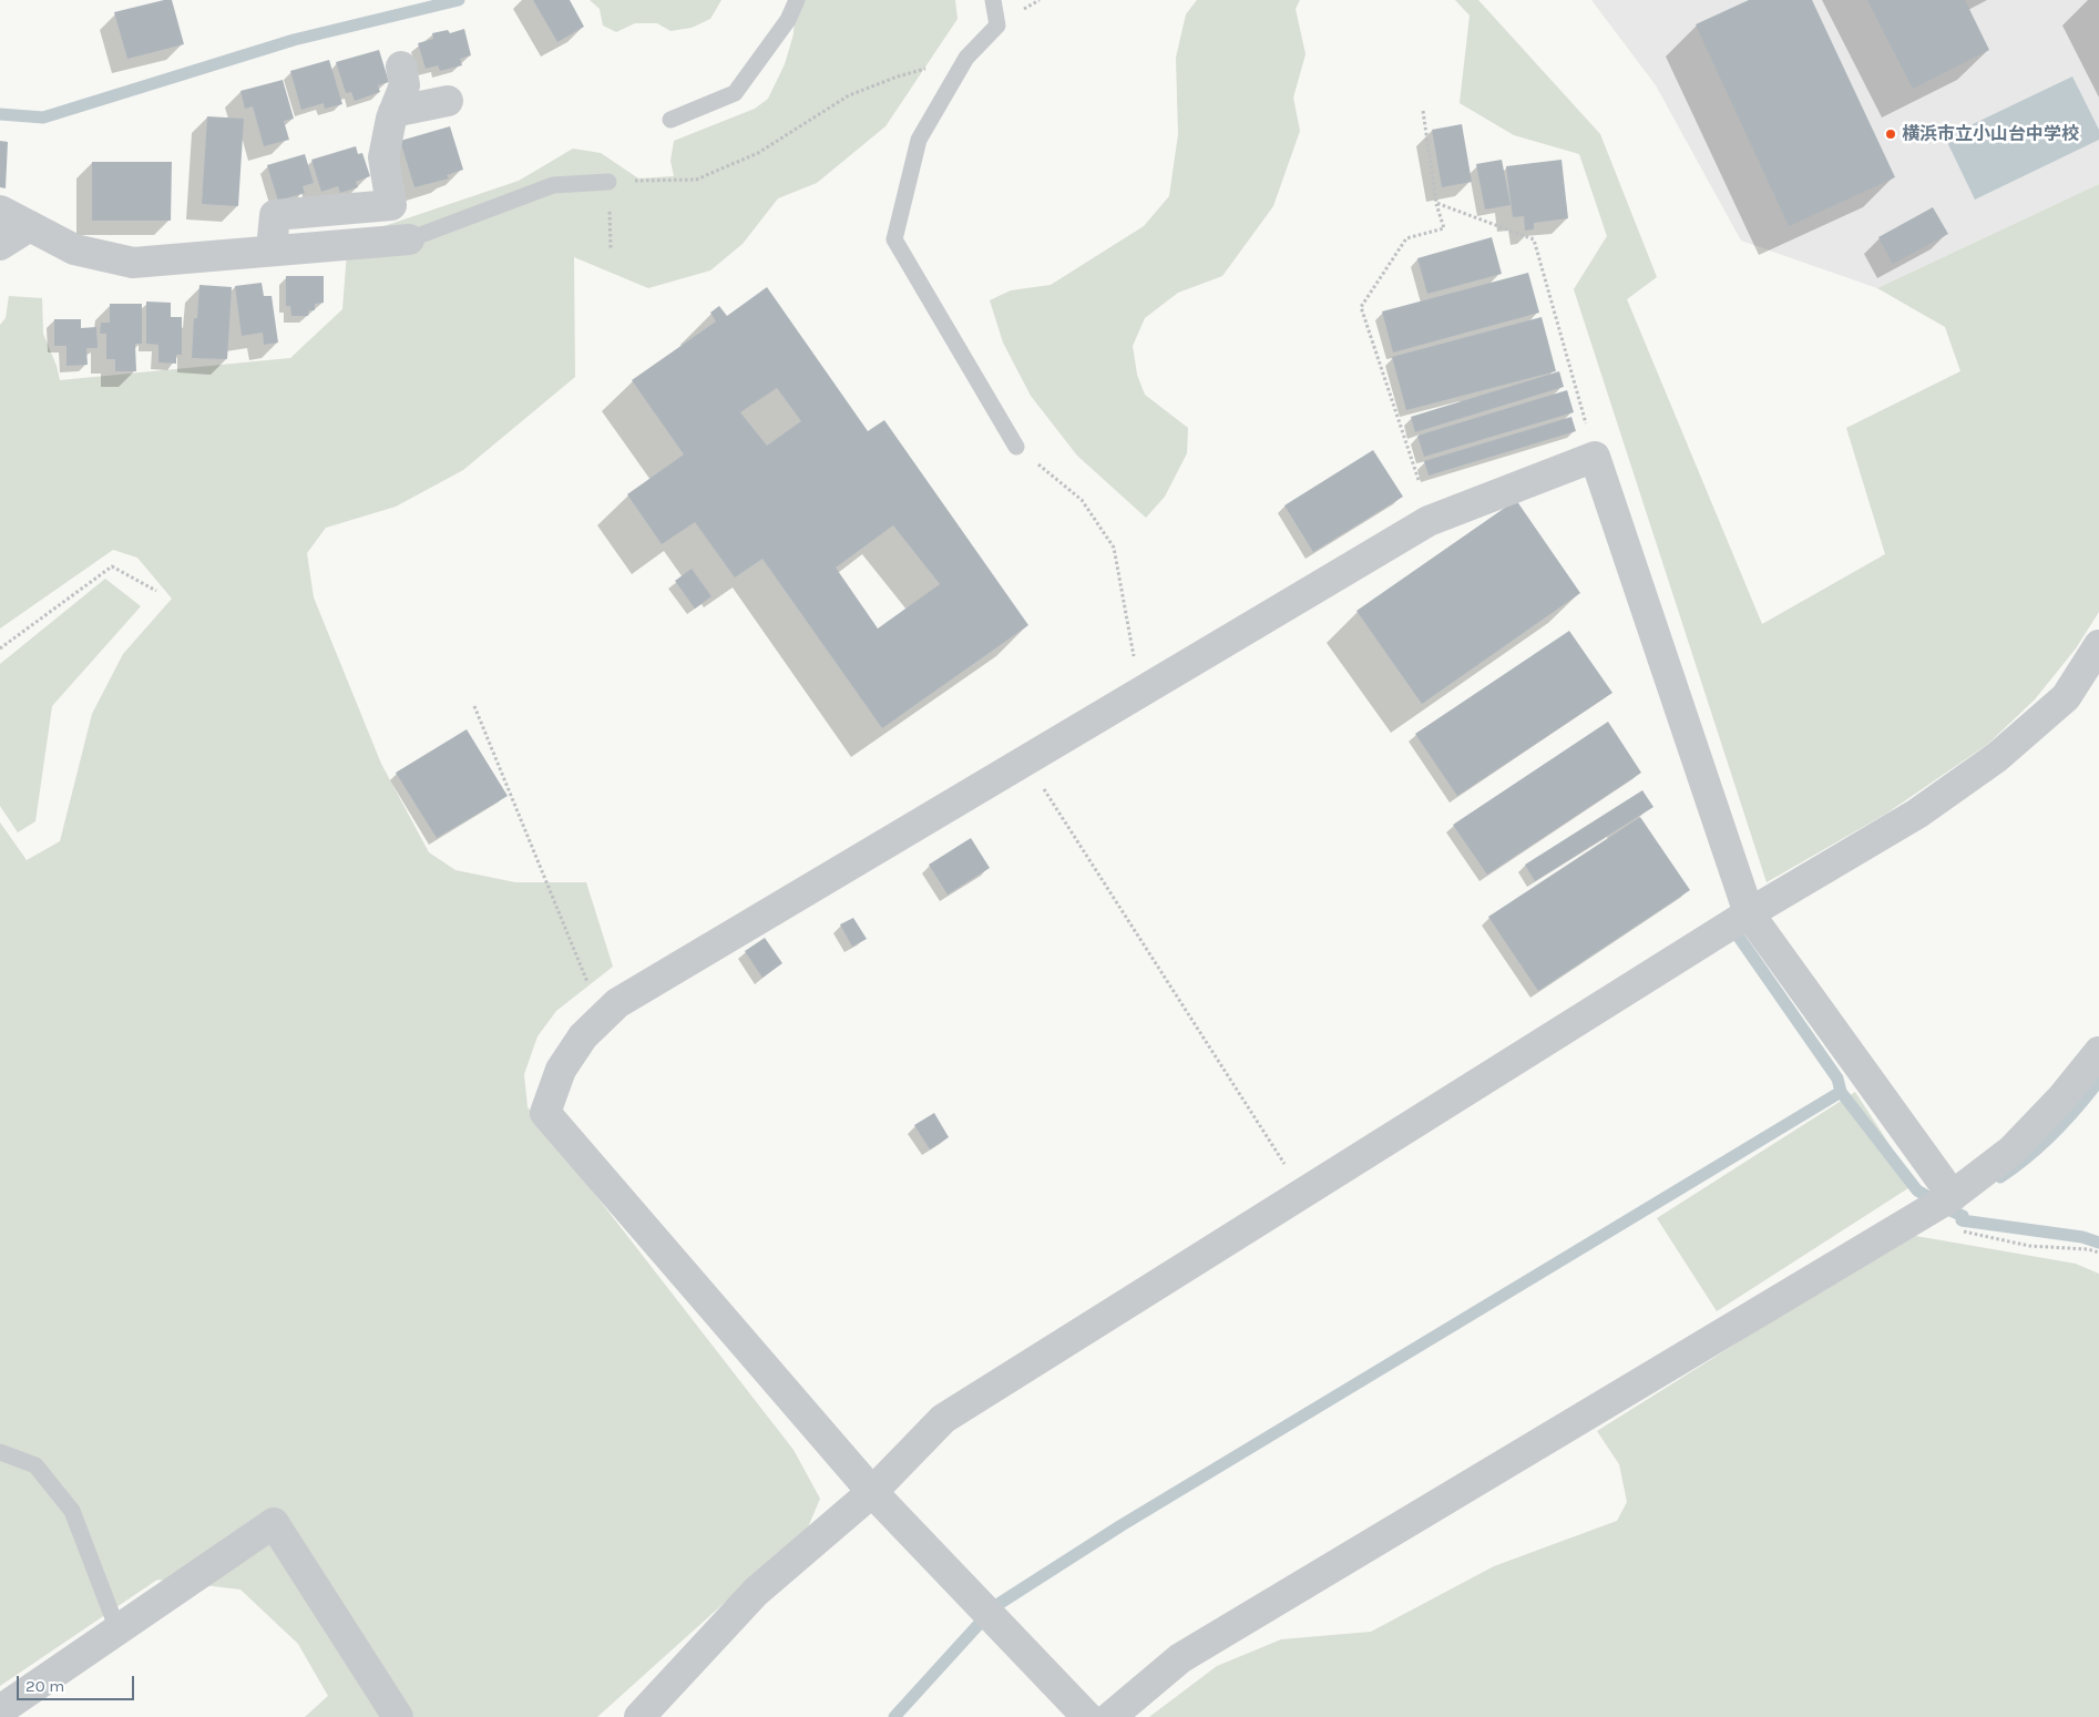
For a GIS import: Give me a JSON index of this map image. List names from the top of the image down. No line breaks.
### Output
{"places":["横浜市立小山台中学校"],"scale_bar":"20 m"}
